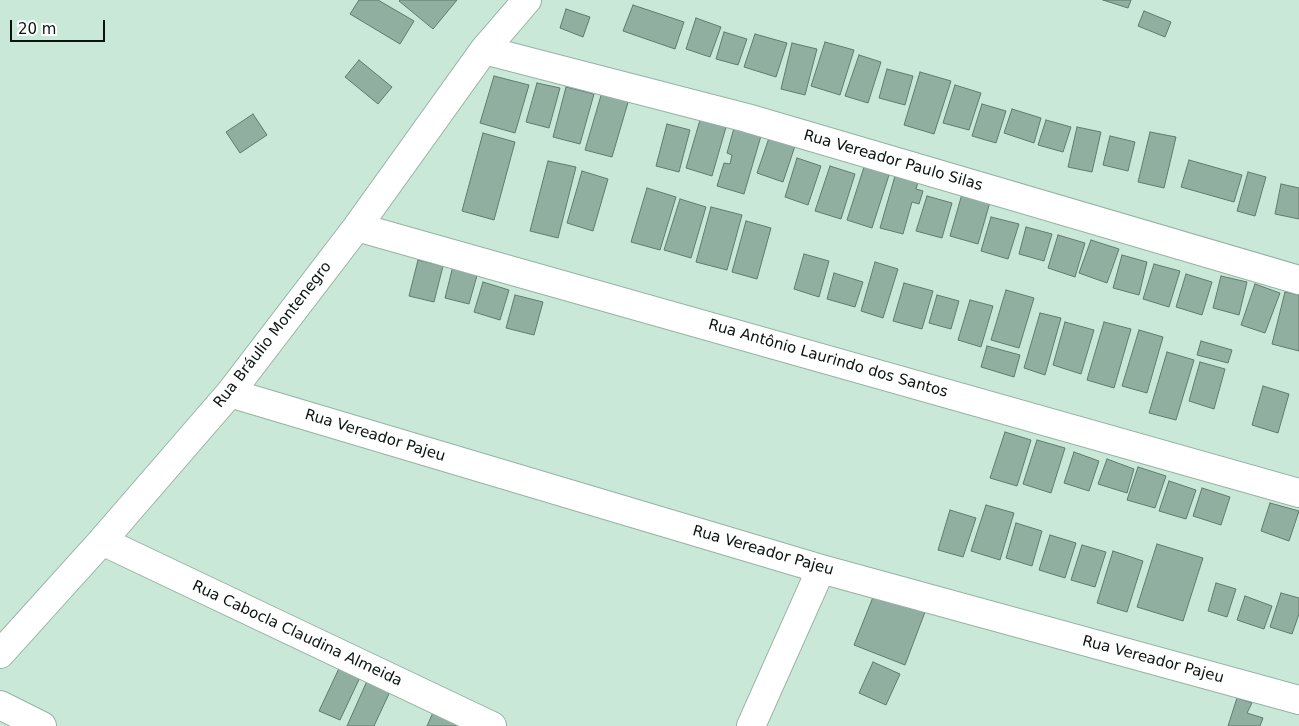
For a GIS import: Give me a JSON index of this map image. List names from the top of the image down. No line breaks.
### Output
{"streets":{"street":["Rua Vereador Paulo Silas","Rua Bráulio Montenegro","Rua Antônio Laurindo dos Santos","Rua Vereador Pajeu","Rua Cabocla Claudina Almeida"]},"crossings":[["Rua Vereador Paulo Silas","Rua Bráulio Montenegro"],["Rua Bráulio Montenegro","Rua Antônio Laurindo dos Santos"],["Rua Bráulio Montenegro","Rua Vereador Pajeu"],["Rua Bráulio Montenegro","Rua Cabocla Claudina Almeida"]],"scale_bar":"20 m"}
